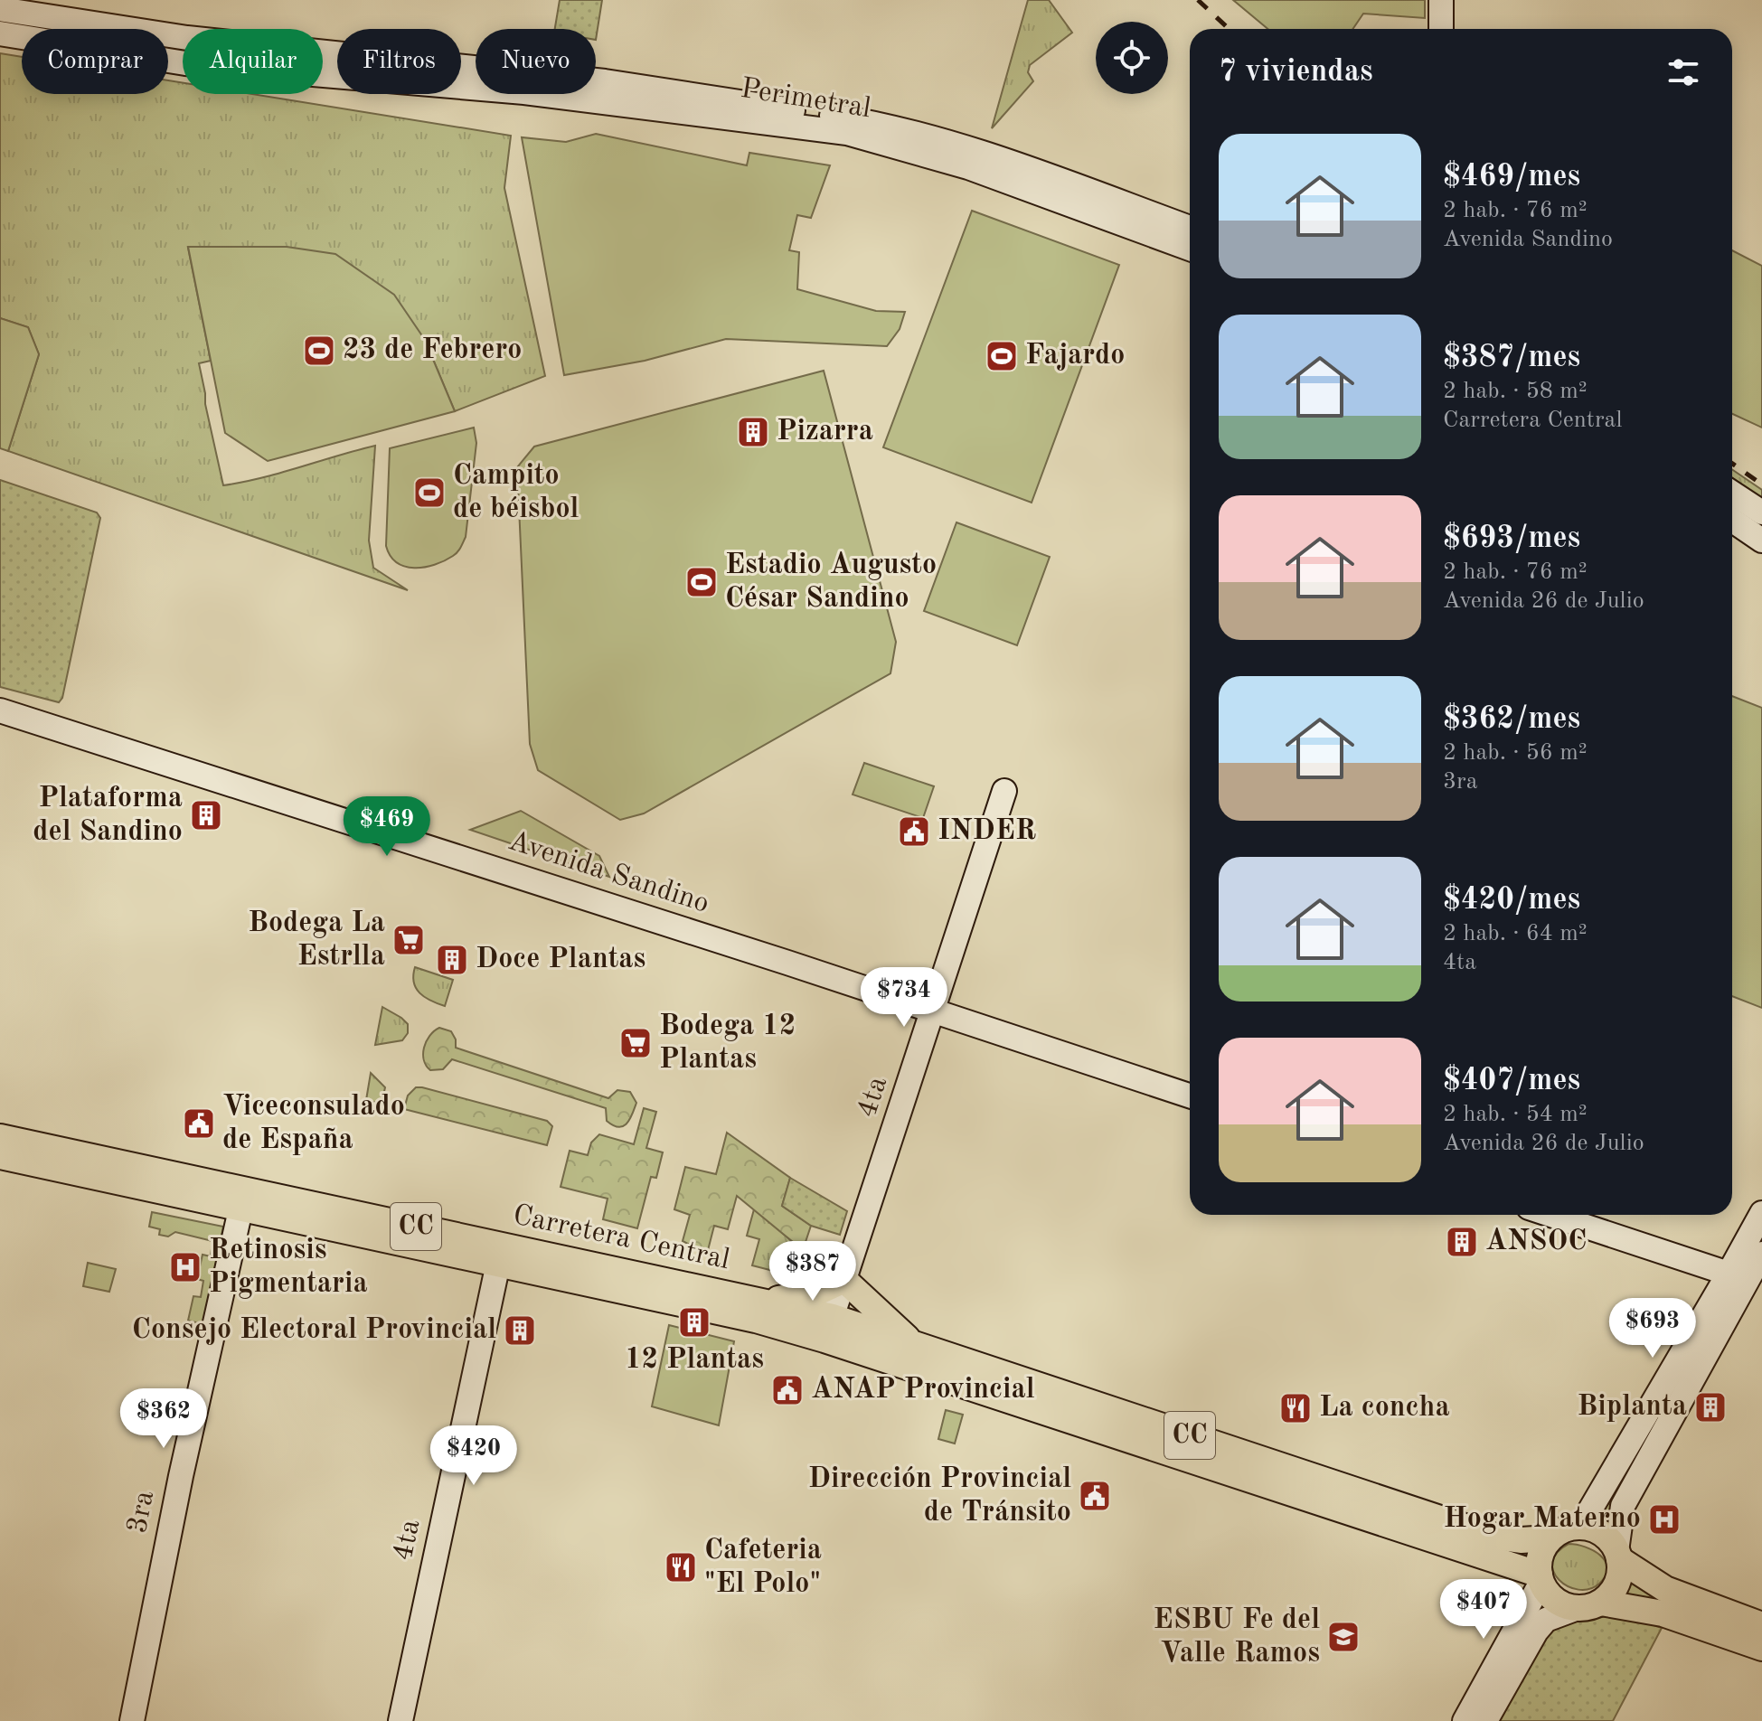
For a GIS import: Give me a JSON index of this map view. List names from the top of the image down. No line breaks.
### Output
{"streets":{"main road":["Perimetral","Avenida Sandino","4ta","CC","Carretera Central","3ra"]},"crossings":[["Avenida Sandino","4ta"],["4ta","Carretera Central"],["CC","Carretera Central"],["Carretera Central","3ra"]],"places":{"sports":["23 de Febrero","Fajardo","Campito de béisbol","Estadio Augusto César Sandino"],"building":["Pizarra","Plataforma del Sandino","Doce Plantas","ANSOC","12 Plantas","Consejo Electoral Provincial","Biplanta"],"public building":["INDER","Viceconsulado de España","ANAP Provincial","Dirección Provincial de Tránsito"],"supermarket":["Bodega La Estrlla","Bodega 12 Plantas"],"hospital":["Retinosis Pigmentaria","Hogar Materno"],"restaurant":["La concha","Cafeteria \"El Polo\""],"school or university":["ESBU Fe del Valle Ramos"]},"page":{"chip":["Comprar","Alquilar","Filtros","Nuevo"],"heading":"7 viviendas","list":[{"name":"$469/mes","note":"2 hab. · 76 m² · Avenida Sandino"},{"name":"$387/mes","note":"2 hab. · 58 m² · Carretera Central"},{"name":"$693/mes","note":"2 hab. · 76 m² · Avenida 26 de Julio"},{"name":"$362/mes","note":"2 hab. · 56 m² · 3ra"},{"name":"$420/mes","note":"2 hab. · 64 m² · 4ta"},{"name":"$407/mes","note":"2 hab. · 54 m² · Avenida 26 de Julio"}],"price":["$469","$734","$387","$693","$362","$420","$407"]}}
